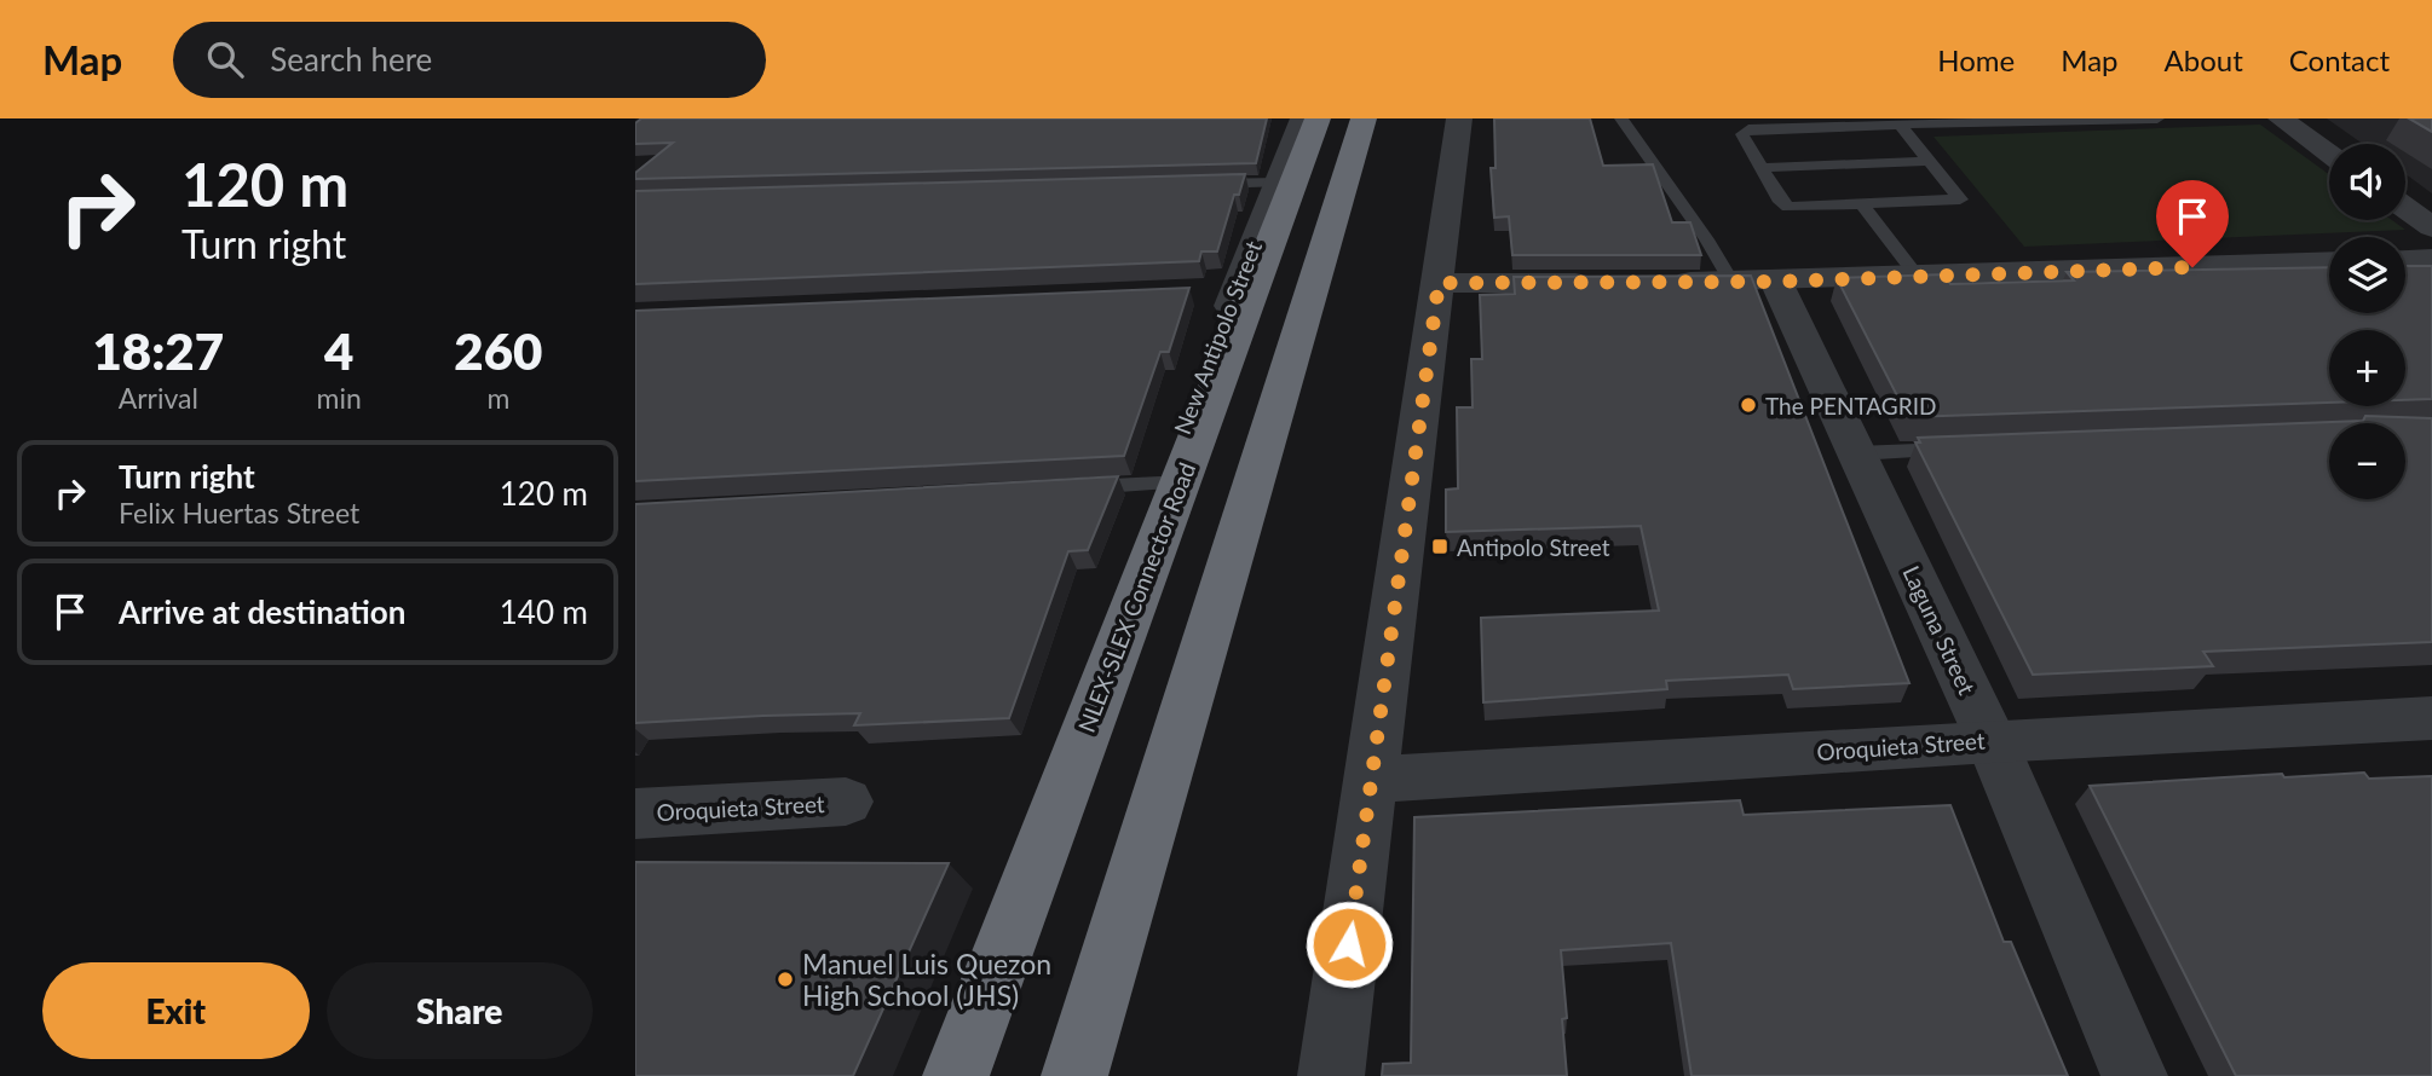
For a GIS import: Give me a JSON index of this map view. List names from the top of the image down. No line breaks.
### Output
{"streets":{"highway":["NLEX-SLEX Connector Road"],"street":["New Antipolo Street","Laguna Street","Oroquieta Street"]},"crossings":[["Laguna Street","Oroquieta Street"]],"places":{"other":["The PENTAGRID","Manuel Luis Quezon High School (JHS)"],"transit":["Antipolo Street"]},"page":{"header":"Map","search":"Search here","nav":["Home","Map","About","Contact"],"turn":["120 m","Turn right"],"map_buttons":["+","−"],"eta":["18:27","Arrival","4","min","260","m"],"list":[{"name":"Turn right","note":"Felix Huertas Street","value":"120 m"},{"name":"Arrive at destination","value":"140 m"}],"buttons":["Exit","Share"]}}
